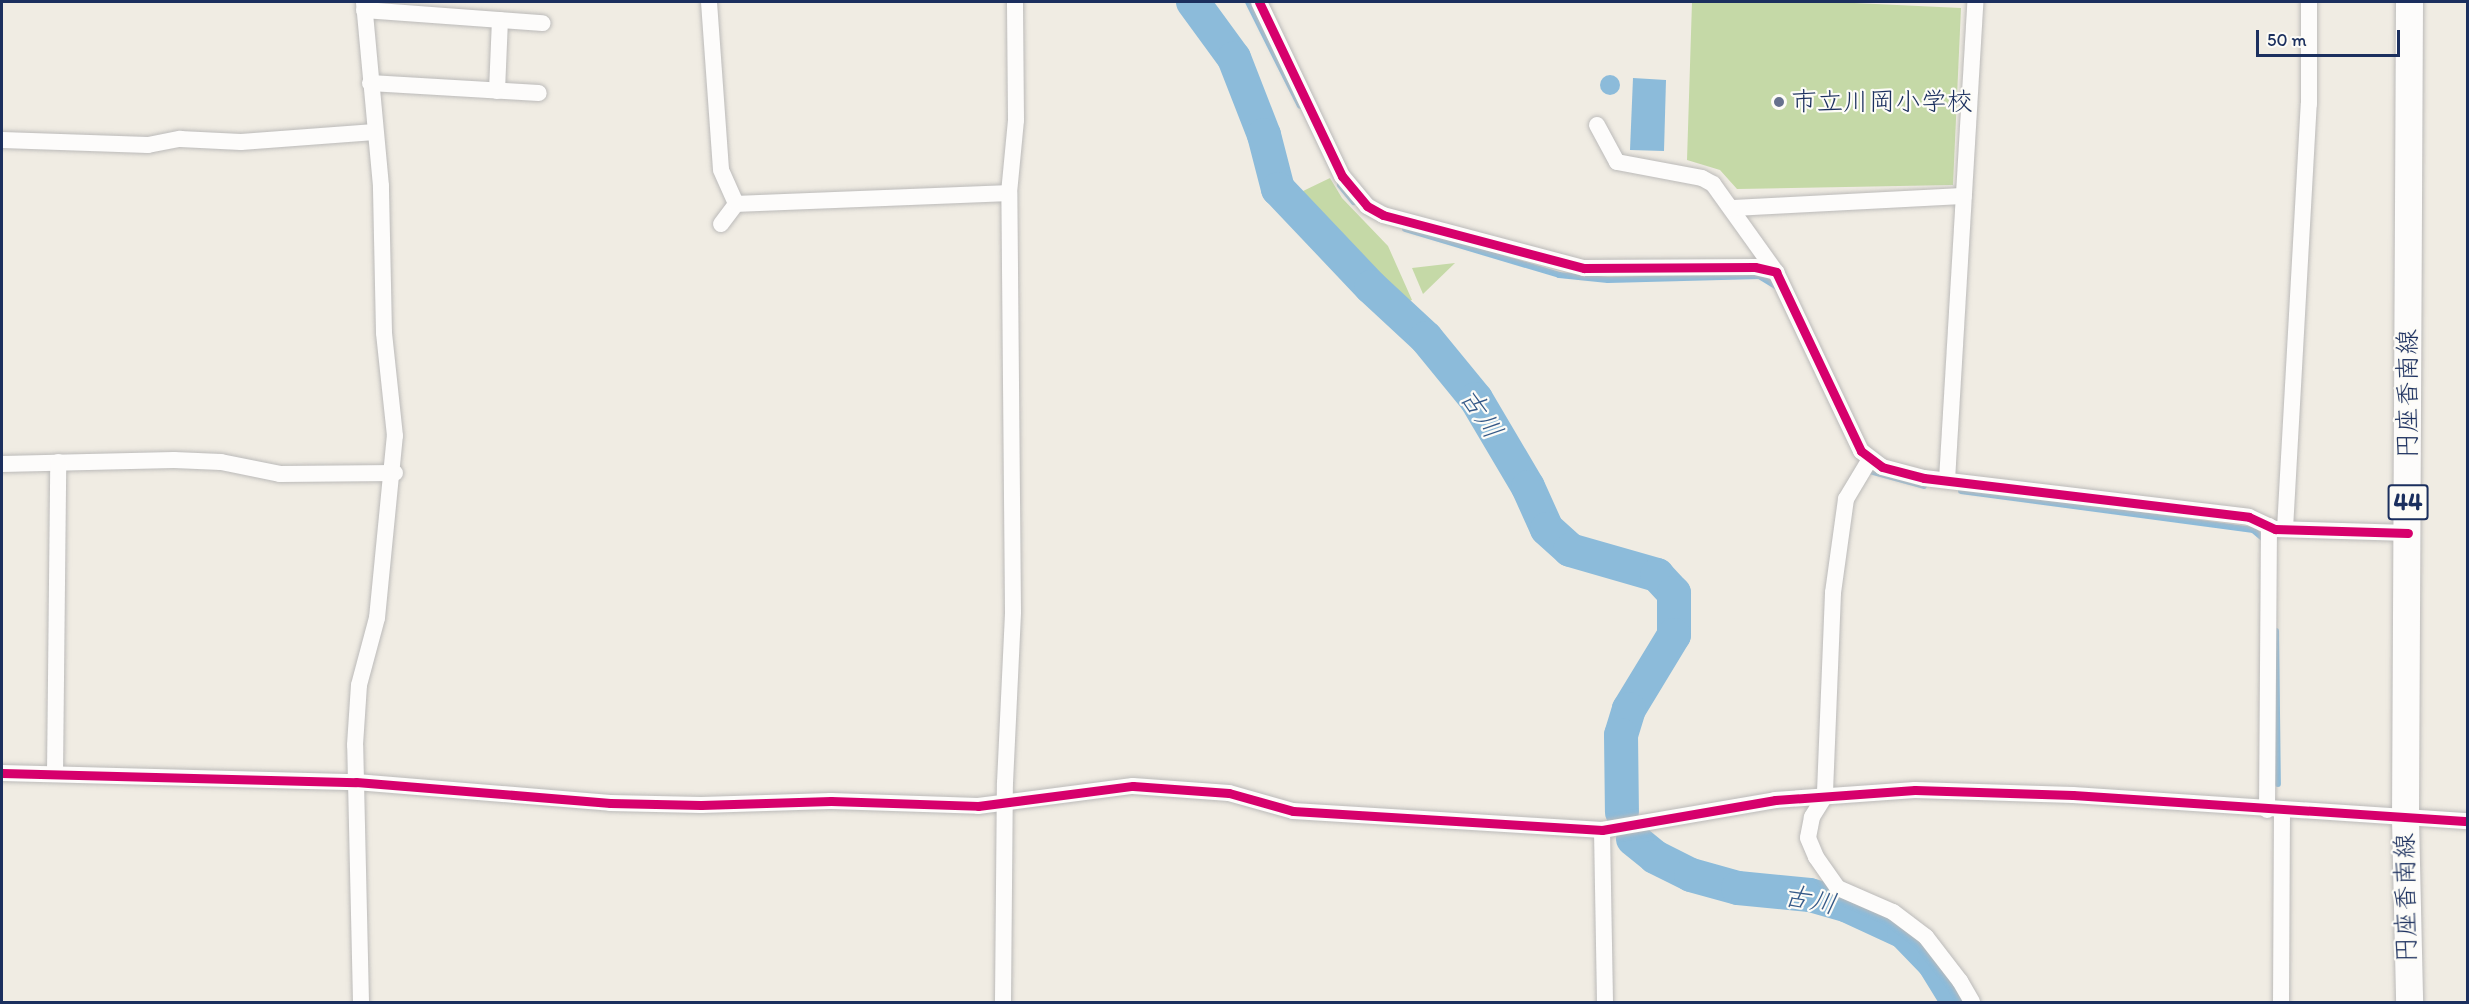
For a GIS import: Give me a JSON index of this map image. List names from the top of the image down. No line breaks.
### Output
{"streets":{"main road":["円座香南線","44"]},"water":["古川"],"places":["市立川岡小学校"],"scale_bar":"50 m"}
